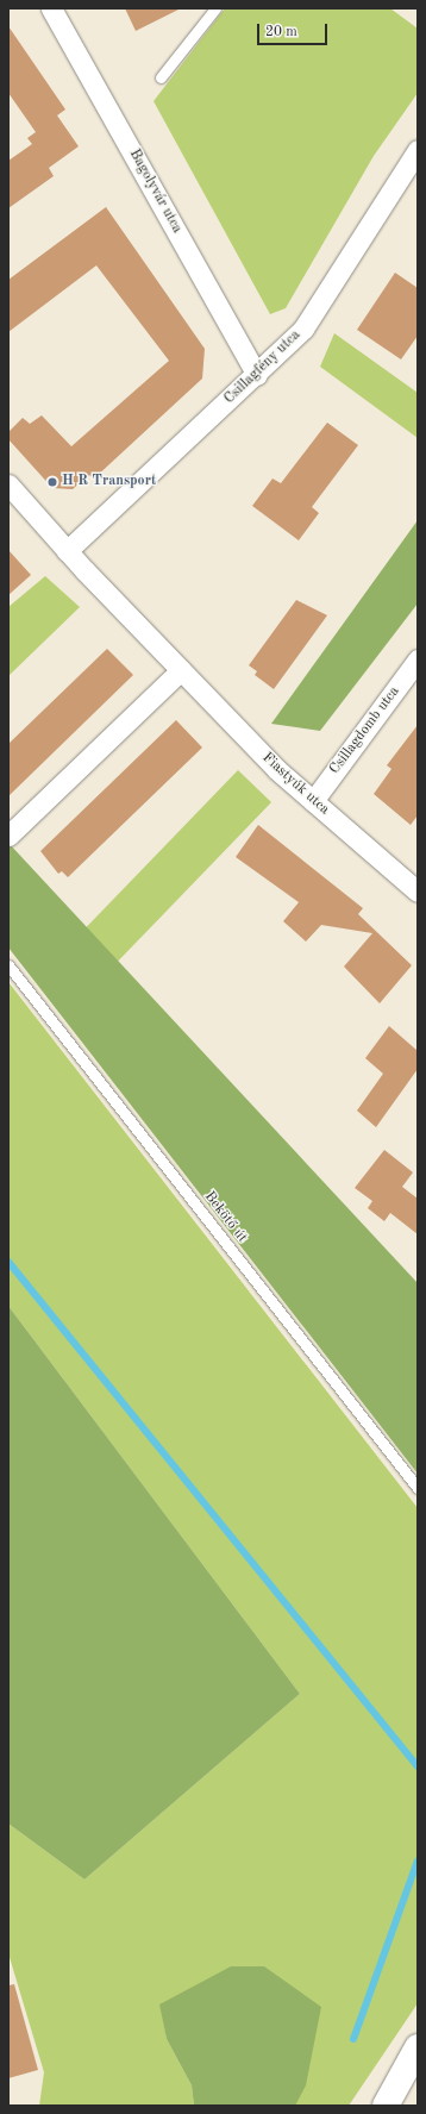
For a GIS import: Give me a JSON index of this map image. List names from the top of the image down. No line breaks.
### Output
{"streets":{"street":["Bagolyvár utca","Csillagfény utca","Csillagdomb utca","Fiastyúk utca"],"lane":["Bekötő út"]},"crossings":[["Bagolyvár utca","Csillagfény utca"],["Csillagfény utca","Fiastyúk utca"],["Csillagdomb utca","Fiastyúk utca"]],"places":["H R Transport"],"scale_bar":"20 m"}
